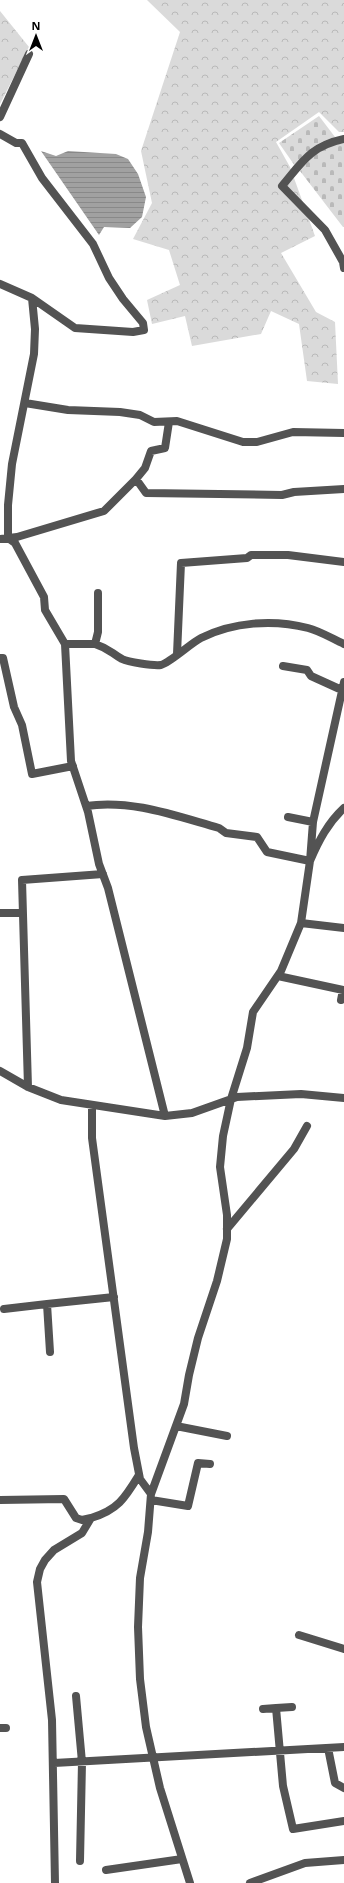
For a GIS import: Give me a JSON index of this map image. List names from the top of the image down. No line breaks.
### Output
{"north":"top"}
